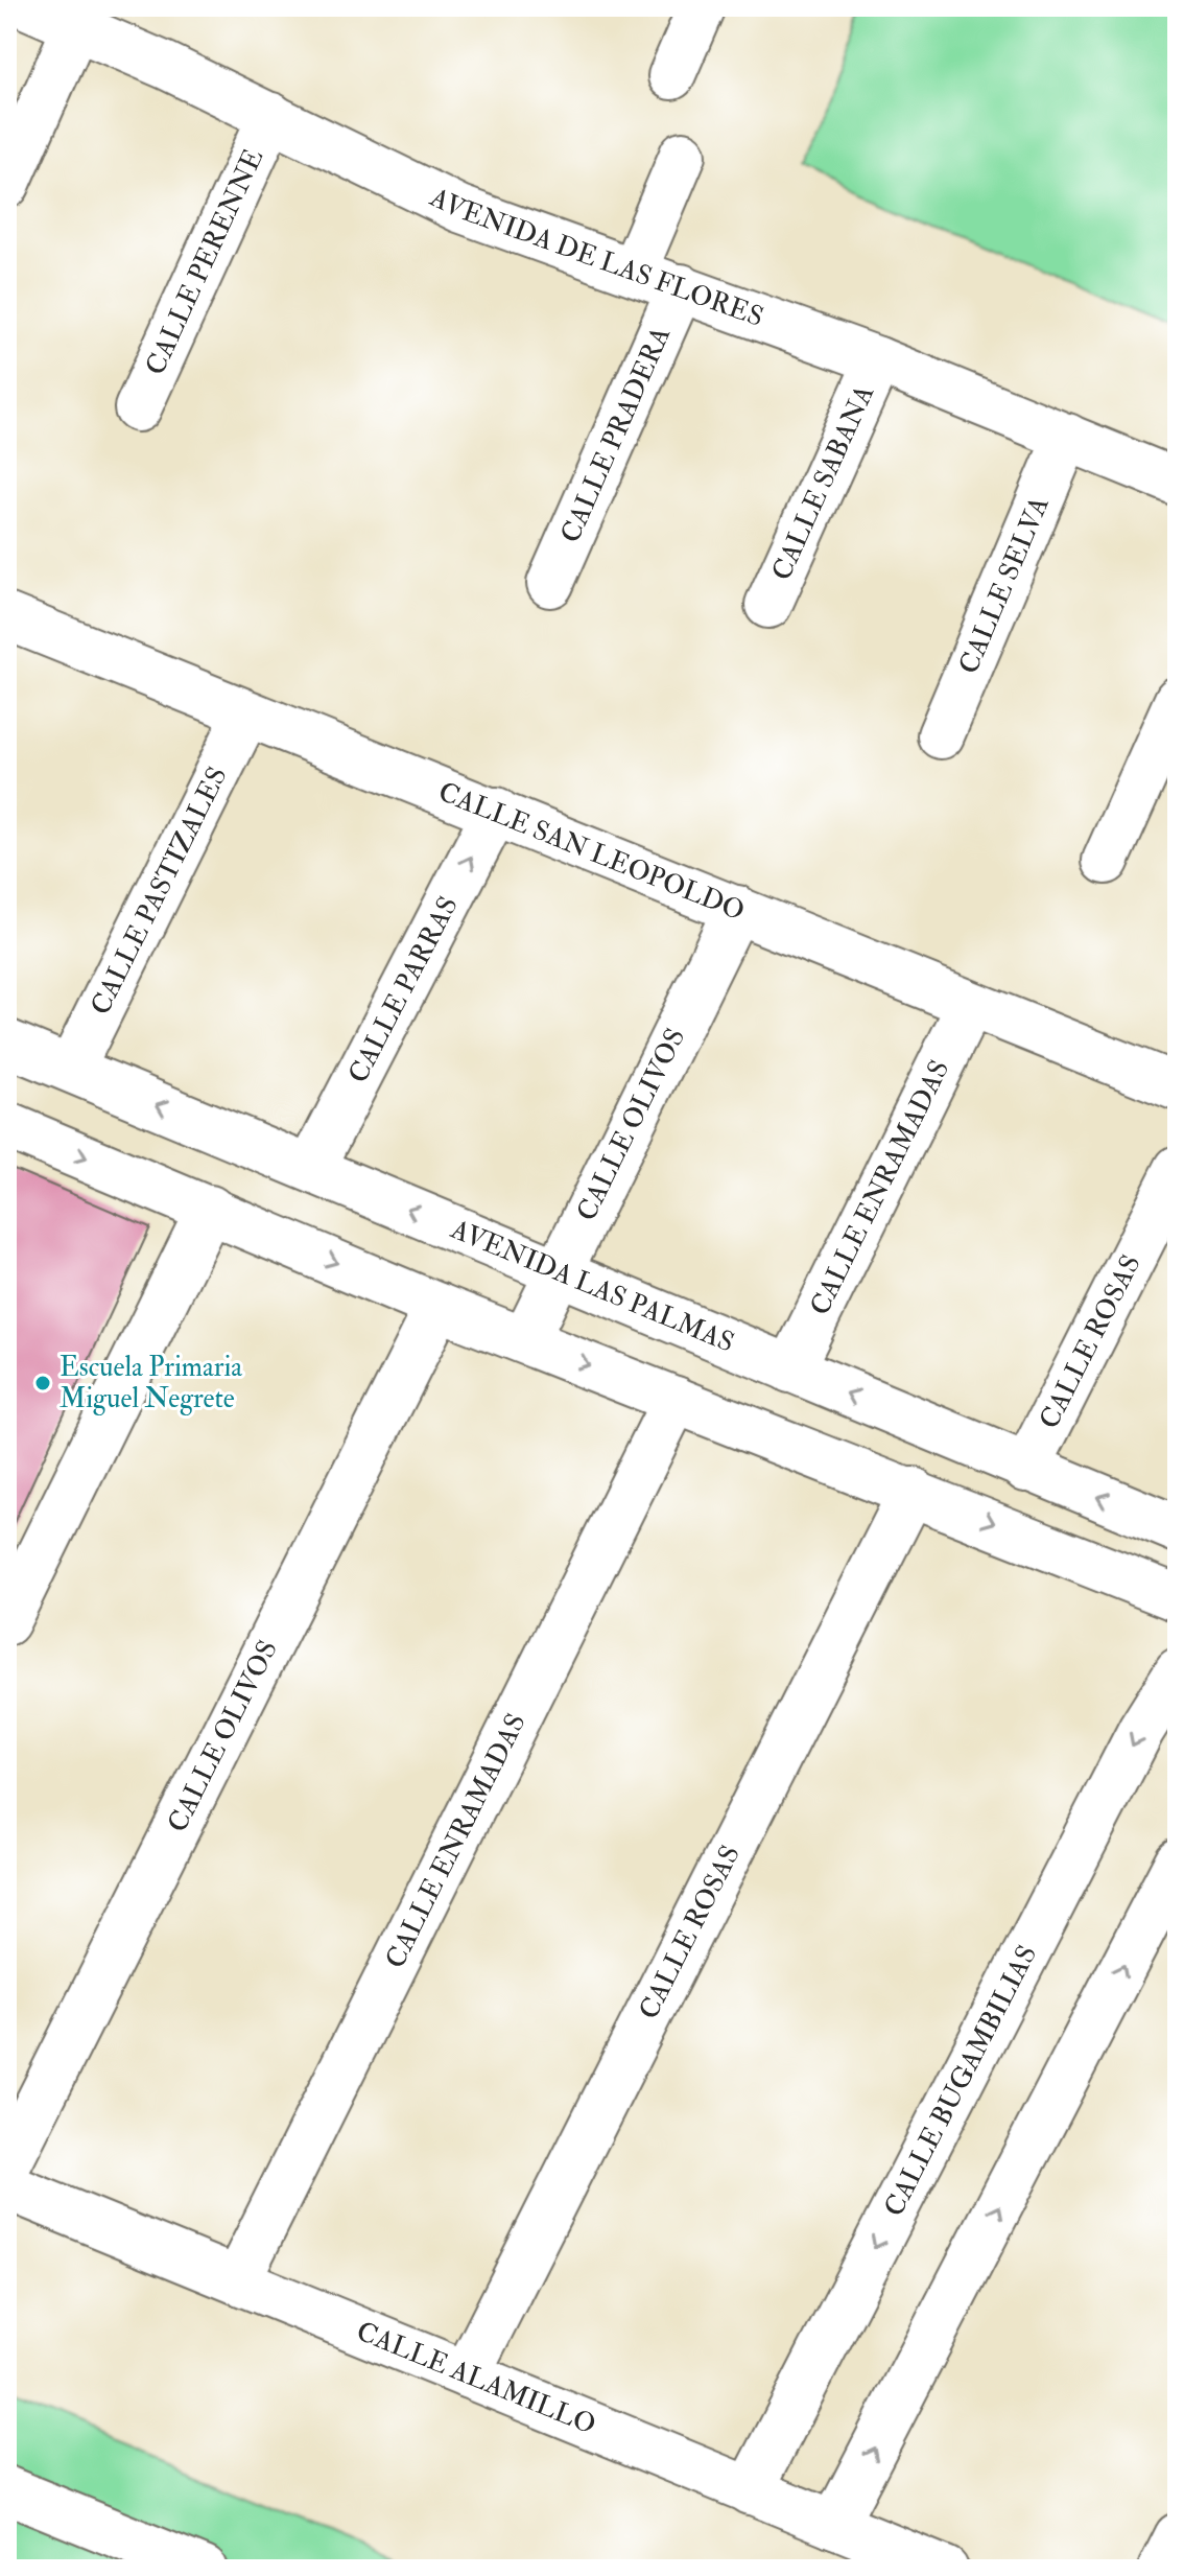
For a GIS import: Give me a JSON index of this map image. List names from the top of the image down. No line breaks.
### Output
{"streets":{"street":["AVENIDA DE LAS FLORES","CALLE PERENNE","CALLE PRADERA","CALLE SABANA","CALLE SELVA","CALLE SAN LEOPOLDO","CALLE PASTIZALES","CALLE PARRAS","CALLE OLIVOS","CALLE ENRAMADAS","AVENIDA LAS PALMAS","CALLE ROSAS","CALLE BUGAMBILIAS","CALLE ALAMILLO"]},"crossings":[["AVENIDA DE LAS FLORES","CALLE PERENNE"],["AVENIDA DE LAS FLORES","CALLE PRADERA"],["AVENIDA DE LAS FLORES","CALLE SABANA"],["AVENIDA DE LAS FLORES","CALLE SELVA"],["CALLE SAN LEOPOLDO","CALLE PASTIZALES"],["CALLE SAN LEOPOLDO","CALLE PARRAS"],["CALLE SAN LEOPOLDO","CALLE OLIVOS"],["CALLE SAN LEOPOLDO","CALLE ENRAMADAS"],["CALLE PASTIZALES","AVENIDA LAS PALMAS"],["CALLE PARRAS","AVENIDA LAS PALMAS"],["CALLE OLIVOS","AVENIDA LAS PALMAS"],["CALLE ENRAMADAS","AVENIDA LAS PALMAS"],["CALLE ENRAMADAS","CALLE ALAMILLO"],["AVENIDA LAS PALMAS","CALLE ROSAS"],["CALLE ROSAS","CALLE ALAMILLO"],["CALLE BUGAMBILIAS","CALLE ALAMILLO"]],"one_way":["CALLE PARRAS"],"places":["Escuela Primaria Miguel Negrete"]}
